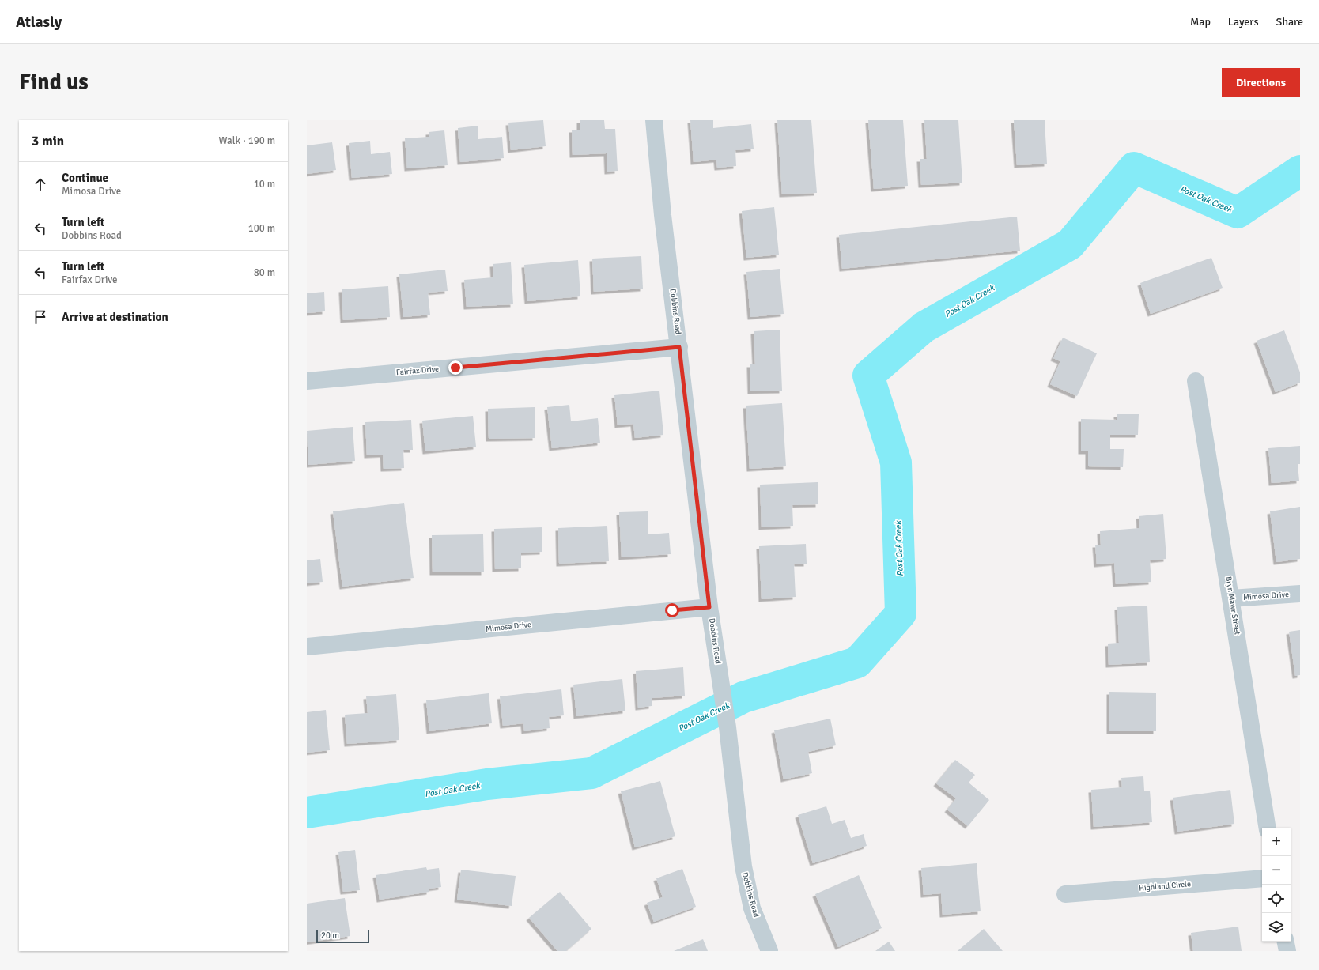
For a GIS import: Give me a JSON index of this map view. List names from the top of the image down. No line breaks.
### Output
{"streets":{"street":["Dobbins Road","Fairfax Drive","Mimosa Drive","Bryn Mawr Street","Highland Circle"]},"crossings":[["Dobbins Road","Fairfax Drive"],["Dobbins Road","Mimosa Drive"],["Mimosa Drive","Bryn Mawr Street"]],"water":["Post Oak Creek"],"scale_bar":"20 m","page":{"header":"Atlasly","nav":["Map","Layers","Share"],"buttons":"Directions","title":"Find us","heading":["3 min","Walk · 190 m"],"list":[["Continue","Mimosa Drive","10 m"],["Turn left","Dobbins Road","100 m"],["Turn left","Fairfax Drive","80 m"],"Arrive at destination"],"map_buttons":["+","−"],"scale":"20 m"}}
